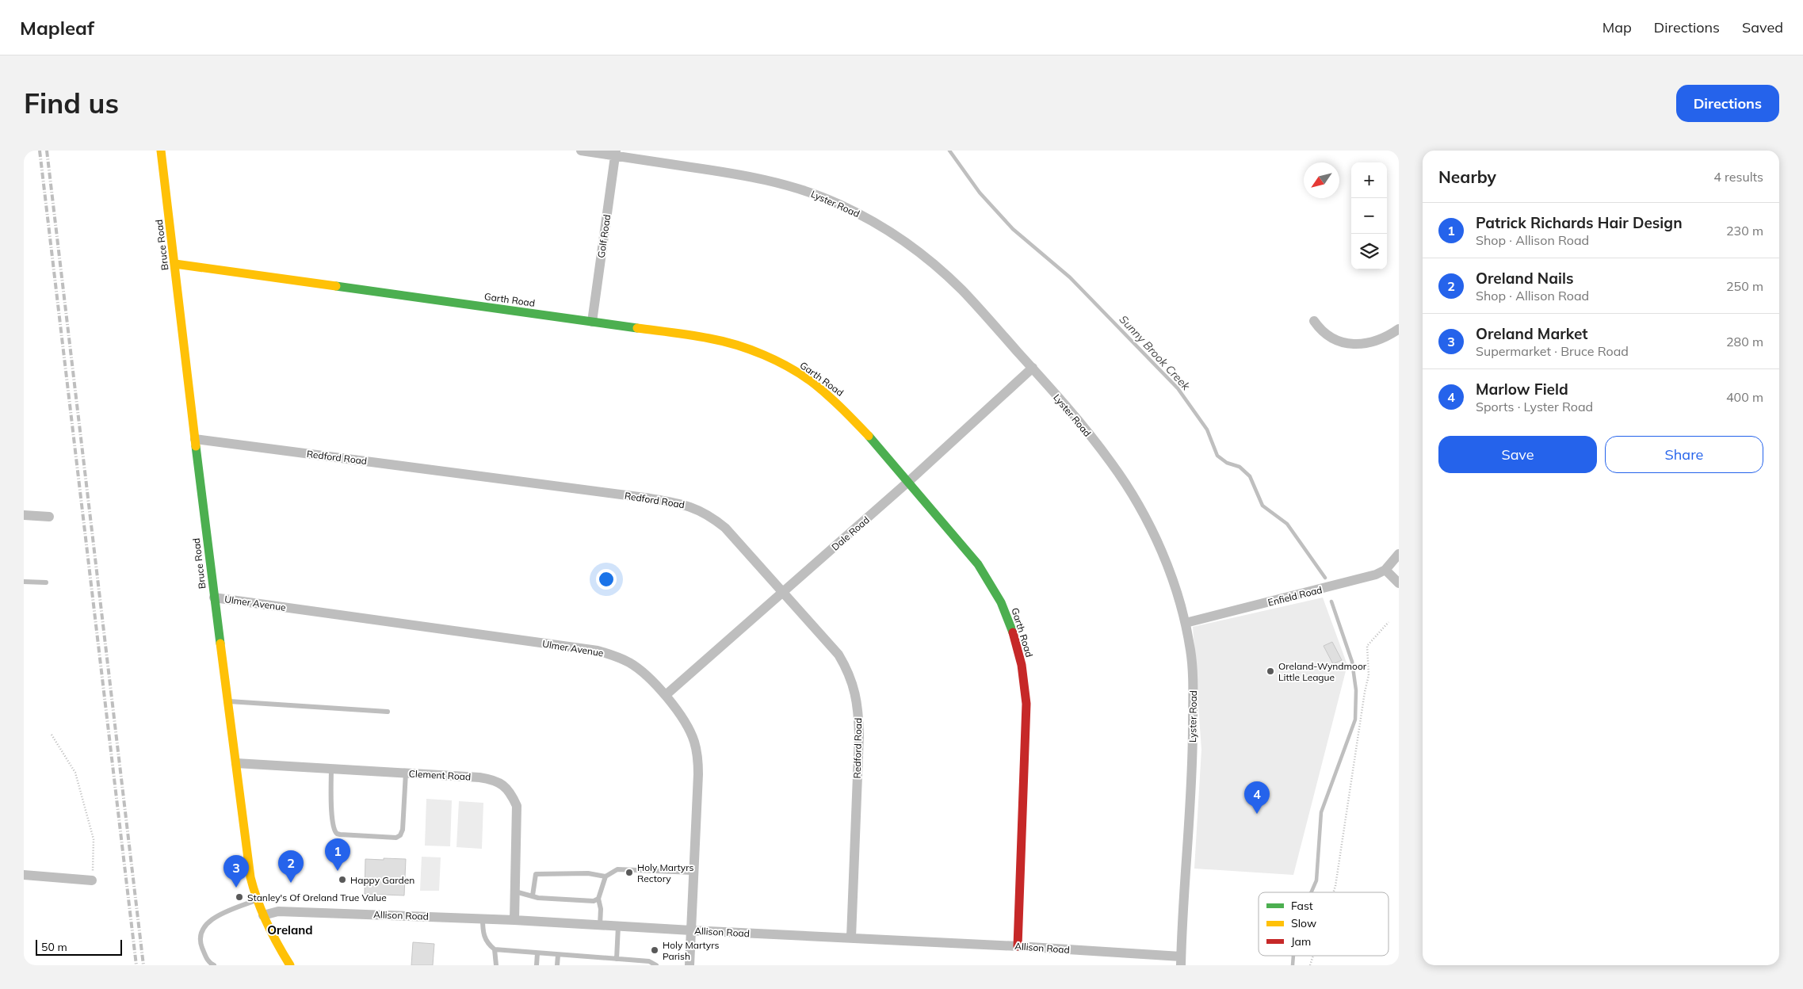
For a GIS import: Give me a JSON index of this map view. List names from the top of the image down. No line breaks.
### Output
{"streets":{"street":["Lyster Road","Golf Road","Bruce Road","Garth Road","Redford Road","Dale Road","Enfield Road","Ulmer Avenue","Clement Road","Allison Road"]},"crossings":[["Lyster Road","Golf Road"],["Lyster Road","Dale Road"],["Lyster Road","Enfield Road"],["Lyster Road","Allison Road"],["Golf Road","Garth Road"],["Bruce Road","Garth Road"],["Bruce Road","Redford Road"],["Bruce Road","Ulmer Avenue"],["Bruce Road","Clement Road"],["Bruce Road","Allison Road"],["Garth Road","Dale Road"],["Garth Road","Allison Road"],["Redford Road","Dale Road"],["Redford Road","Allison Road"],["Dale Road","Ulmer Avenue"],["Ulmer Avenue","Allison Road"],["Clement Road","Allison Road"]],"districts":["Oreland"],"water":["Sunny Brook Creek"],"places":["Oreland-Wyndmoor Little League","Holy Martyrs Rectory","Happy Garden","Stanley's Of Oreland True Value","Holy Martyrs Parish"],"legend":["Fast","Slow","Jam"],"scale_bar":"50 m","north":"bottom left","page":{"header":"Mapleaf","nav":["Map","Directions","Saved"],"buttons":["Directions",["Save","Share"]],"title":"Find us","heading":["Nearby","4 results"],"map_buttons":["+","−"],"list":[{"mark":"1","name":"Patrick Richards Hair Design","note":"Shop · Allison Road","value":"230 m"},{"mark":"2","name":"Oreland Nails","note":"Shop · Allison Road","value":"250 m"},{"mark":"3","name":"Oreland Market","note":"Supermarket · Bruce Road","value":"280 m"},{"mark":"4","name":"Marlow Field","note":"Sports · Lyster Road","value":"400 m"}],"pins":["4","1","2","3"],"scale":"50 m"}}
